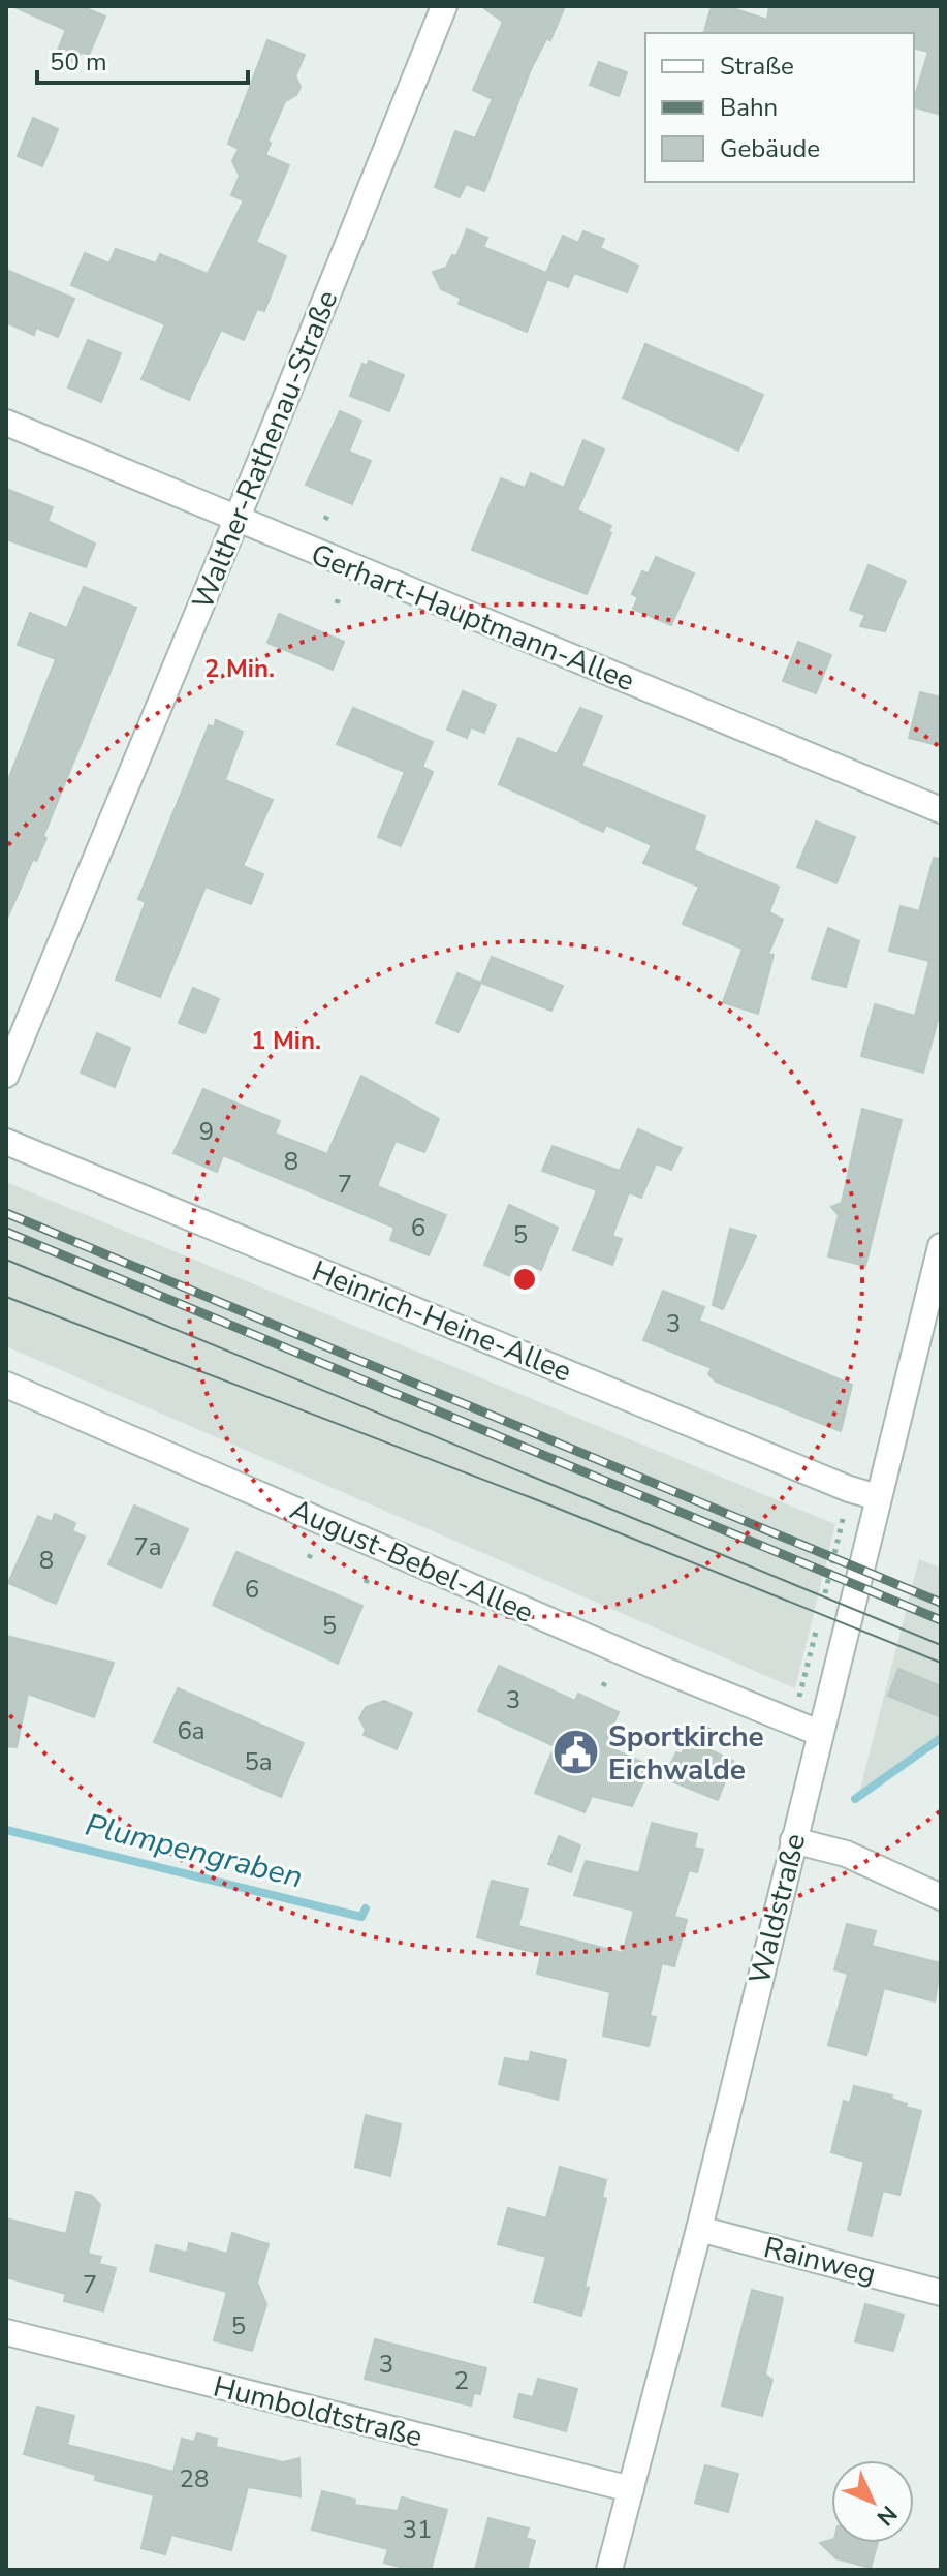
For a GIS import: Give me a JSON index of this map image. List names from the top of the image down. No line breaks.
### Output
{"streets":{"street":["Walther-Rathenau-Straße","Gerhart-Hauptmann-Allee","Heinrich-Heine-Allee","August-Bebel-Allee","Waldstraße","Rainweg","Humboldtstraße"]},"crossings":[["Walther-Rathenau-Straße","Gerhart-Hauptmann-Allee"],["Heinrich-Heine-Allee","Waldstraße"],["August-Bebel-Allee","Waldstraße"],["Waldstraße","Rainweg"],["Waldstraße","Humboldtstraße"]],"water":["Plumpengraben"],"places":{"public building":["Sportkirche Eichwalde"]},"house_numbers":["9","8","7","6","5","3","7a","8","6","5","3","6a","5a","7","5","3","2","28","31"],"legend":["Straße","Bahn","Gebäude"],"scale_bar":"50 m","north":"bottom right","rings":["2 Min.","1 Min."]}
